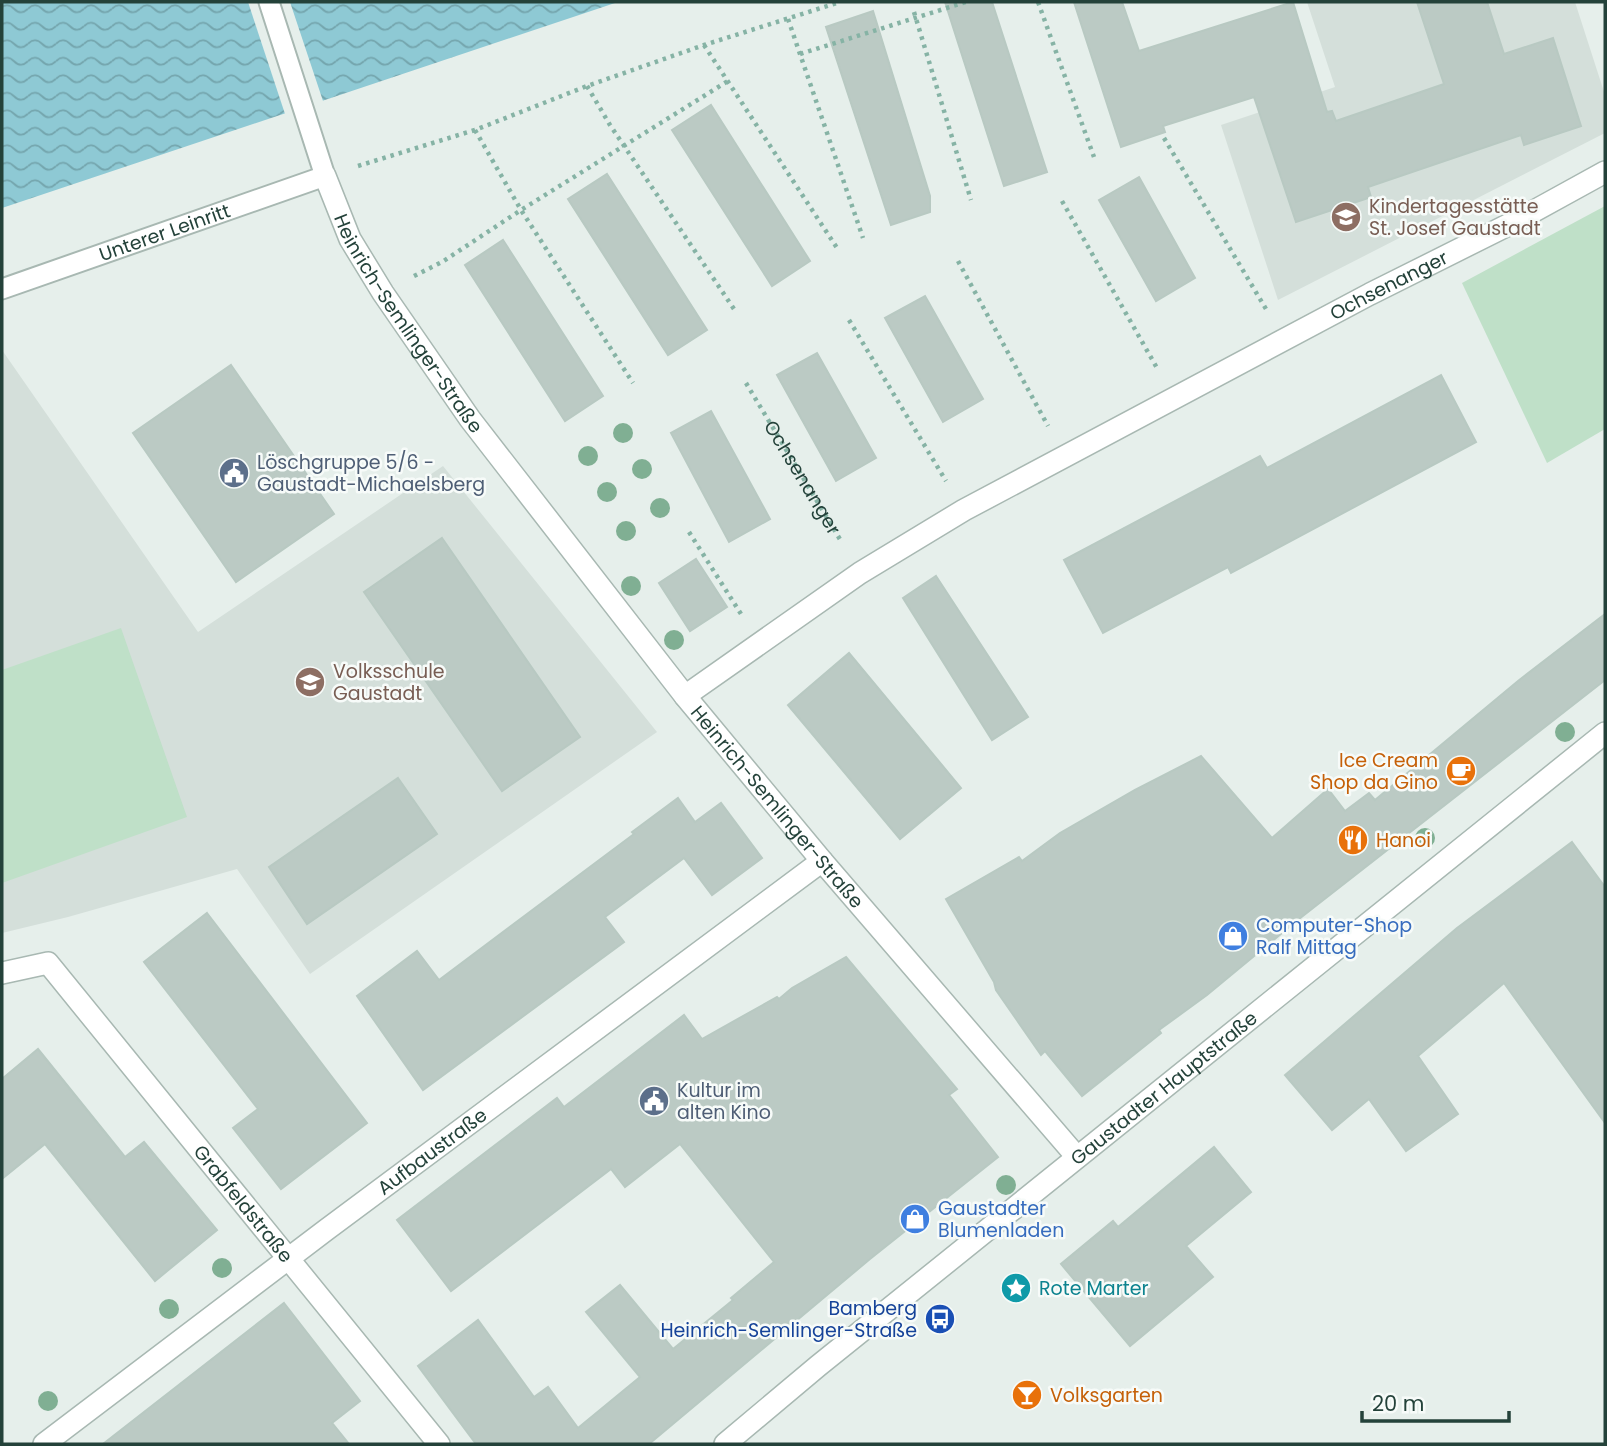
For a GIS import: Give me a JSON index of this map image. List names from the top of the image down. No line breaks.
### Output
{"streets":{"street":["Ochsenanger","Heinrich-Semlinger-Straße","Gaustadter Hauptstraße","Aufbaustraße","Grabfeldstraße"],"lane":["Unterer Leinritt"]},"crossings":[["Unterer Leinritt","Heinrich-Semlinger-Straße"],["Ochsenanger","Heinrich-Semlinger-Straße"],["Heinrich-Semlinger-Straße","Gaustadter Hauptstraße"],["Heinrich-Semlinger-Straße","Aufbaustraße"],["Aufbaustraße","Grabfeldstraße"]],"places":{"school or university":["Kindertagesstätte St. Josef Gaustadt","Volksschule Gaustadt"],"public building":["Löschgruppe 5/6 - Gaustadt-Michaelsberg","Kultur im alten Kino"],"cafe":["Ice Cream Shop da Gino"],"restaurant":["Hanoi"],"shop":["Computer-Shop Ralf Mittag","Gaustadter Blumenladen"],"place":["Rote Marter"],"bus stop":["Bamberg Heinrich-Semlinger-Straße"],"bar":["Volksgarten"]},"scale_bar":"20 m"}
